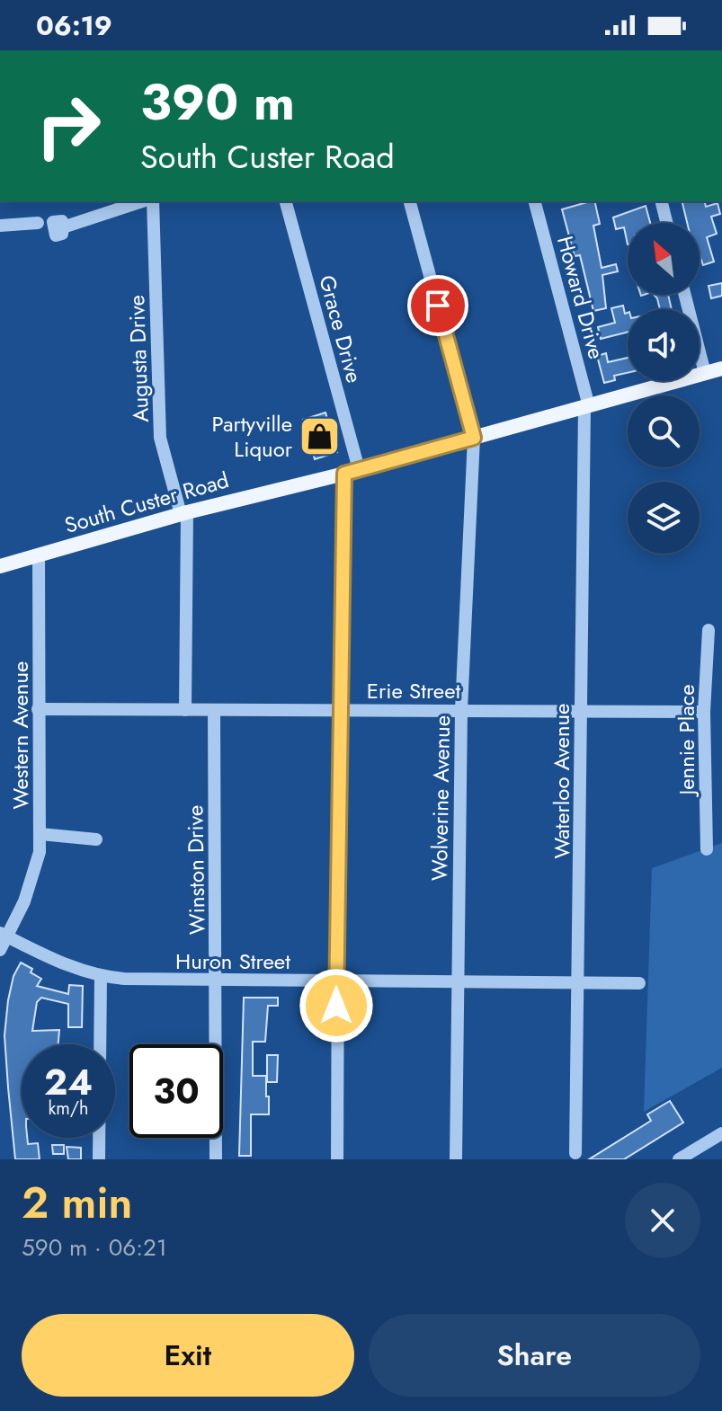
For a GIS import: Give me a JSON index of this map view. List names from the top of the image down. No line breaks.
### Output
{"streets":{"main road":["South Custer Road"],"street":["Howard Drive","Grace Drive","Augusta Drive","Erie Street","Western Avenue","Jennie Place","Waterloo Avenue","Wolverine Avenue","Winston Drive","Huron Street"]},"crossings":[["Howard Drive","South Custer Road"],["Howard Drive","Waterloo Avenue"],["Grace Drive","South Custer Road"],["Grace Drive","Erie Street"],["Grace Drive","Huron Street"],["Augusta Drive","South Custer Road"],["South Custer Road","Western Avenue"],["South Custer Road","Waterloo Avenue"],["South Custer Road","Wolverine Avenue"],["Erie Street","Western Avenue"],["Erie Street","Jennie Place"],["Erie Street","Waterloo Avenue"],["Erie Street","Wolverine Avenue"],["Erie Street","Winston Drive"],["Western Avenue","Huron Street"],["Waterloo Avenue","Huron Street"],["Wolverine Avenue","Huron Street"],["Winston Drive","Huron Street"]],"places":{"shop":["Partyville Liquor"]},"north":"top left","page":{"status":"06:19","turn":["390 m","South Custer Road"],"speed":"24 km/h","limit":"30","heading":["2 min","590 m · 06:21"],"buttons":["Exit","Share"]}}
